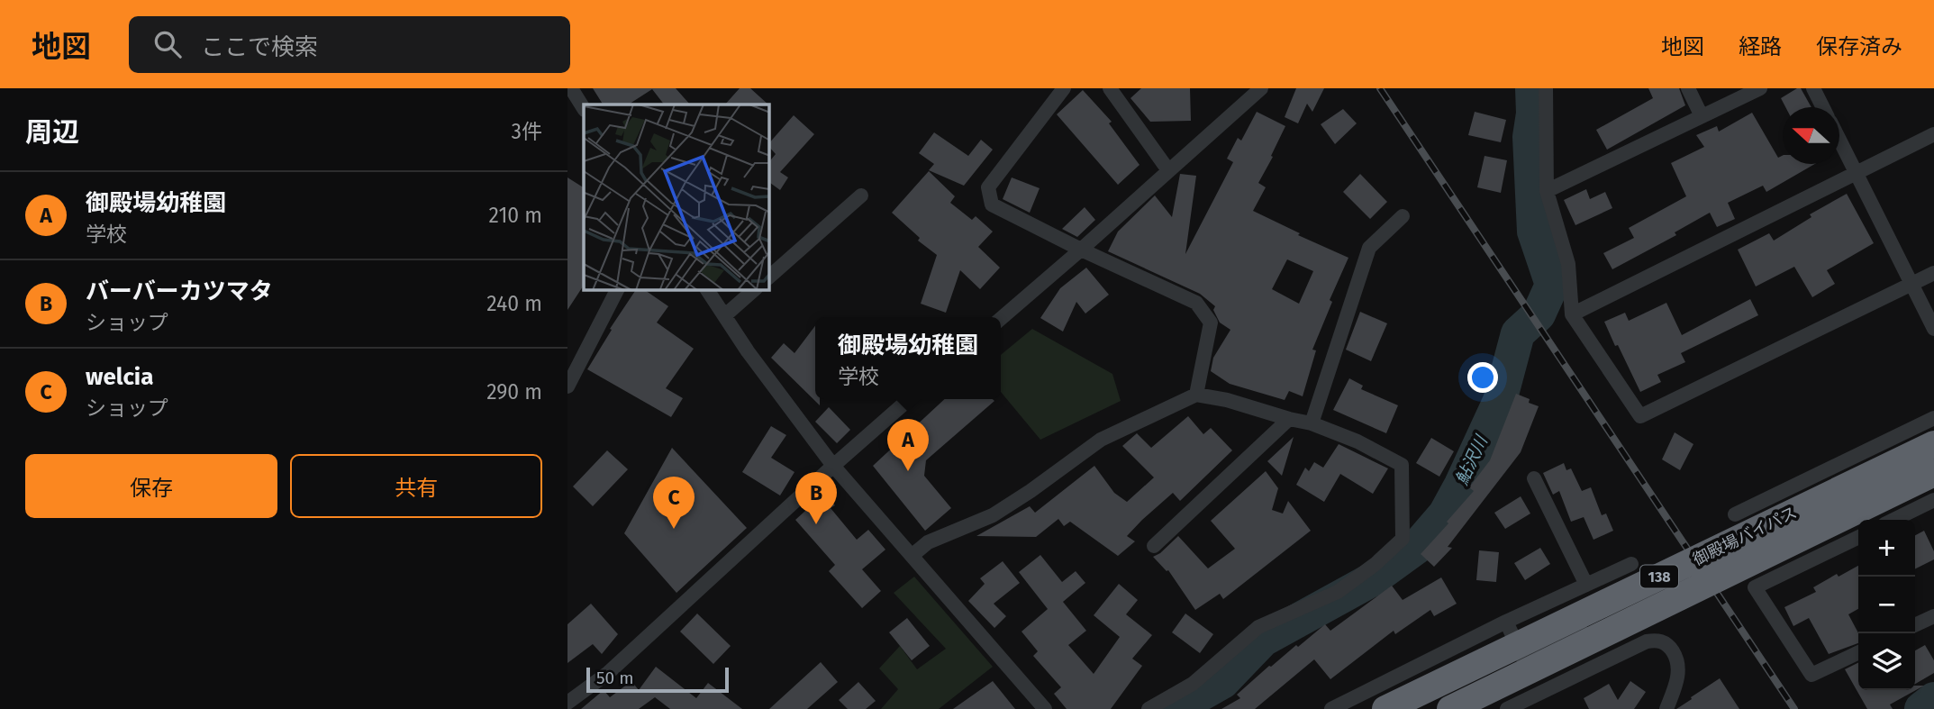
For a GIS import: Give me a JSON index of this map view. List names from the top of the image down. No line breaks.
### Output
{"streets":{"highway":["御殿場バイパス","138"]},"water":["鮎沢川"],"scale_bar":"50 m","north":"left","page":{"header":"地図","search":"ここで検索","nav":["地図","経路","保存済み"],"heading":["周辺","3件"],"list":[{"mark":"A","name":"御殿場幼稚園","note":"学校","value":"210 m"},{"mark":"B","name":"バーバーカツマタ","note":"ショップ","value":"240 m"},{"mark":"C","name":"welcia","note":"ショップ","value":"290 m"}],"popup":["御殿場幼稚園","学校"],"pins":["A","B","C"],"buttons":["保存","共有"],"map_buttons":["+","−"],"scale":"50 m"}}
